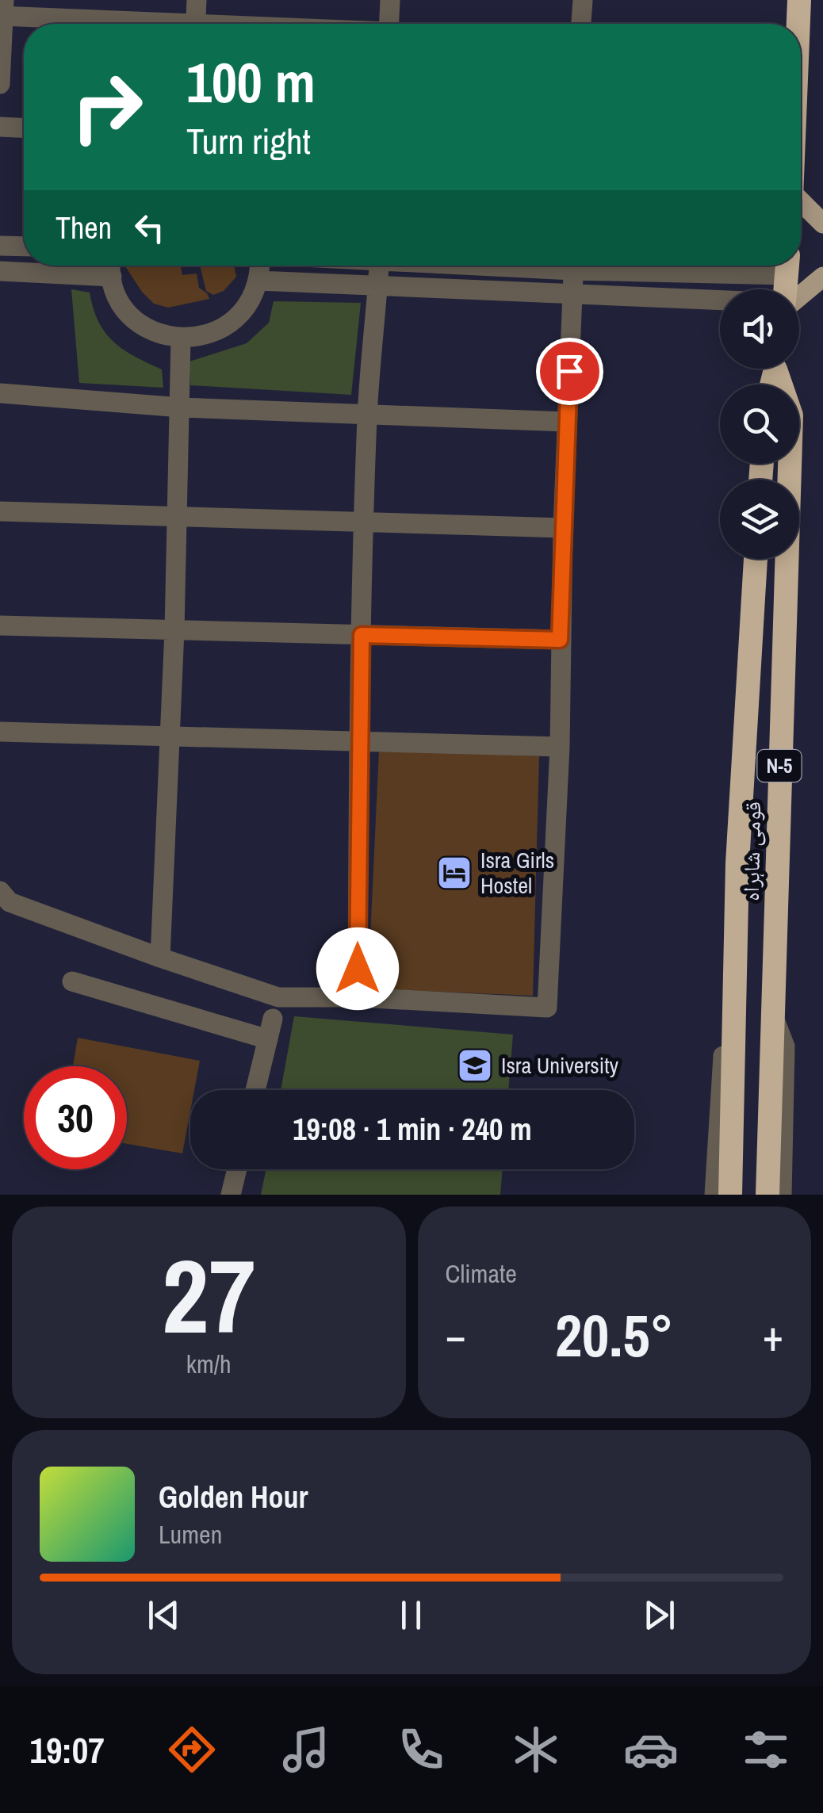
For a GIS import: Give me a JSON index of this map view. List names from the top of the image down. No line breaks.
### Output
{"streets":{"highway":["N-5","قومی شاہراہ"]},"places":{"hotel":["Isra Girls Hostel"],"school or university":["Isra University"]},"page":{"turn":["100 m","Turn right"],"then":"Then","limit":"30","trip":"19:08 · 1 min · 240 m","tile":[["27","km/h"],"Climate"],"heat":["−","20.5°","+"],"song":["Golden Hour","Lumen"],"tabs":"19:07"}}
